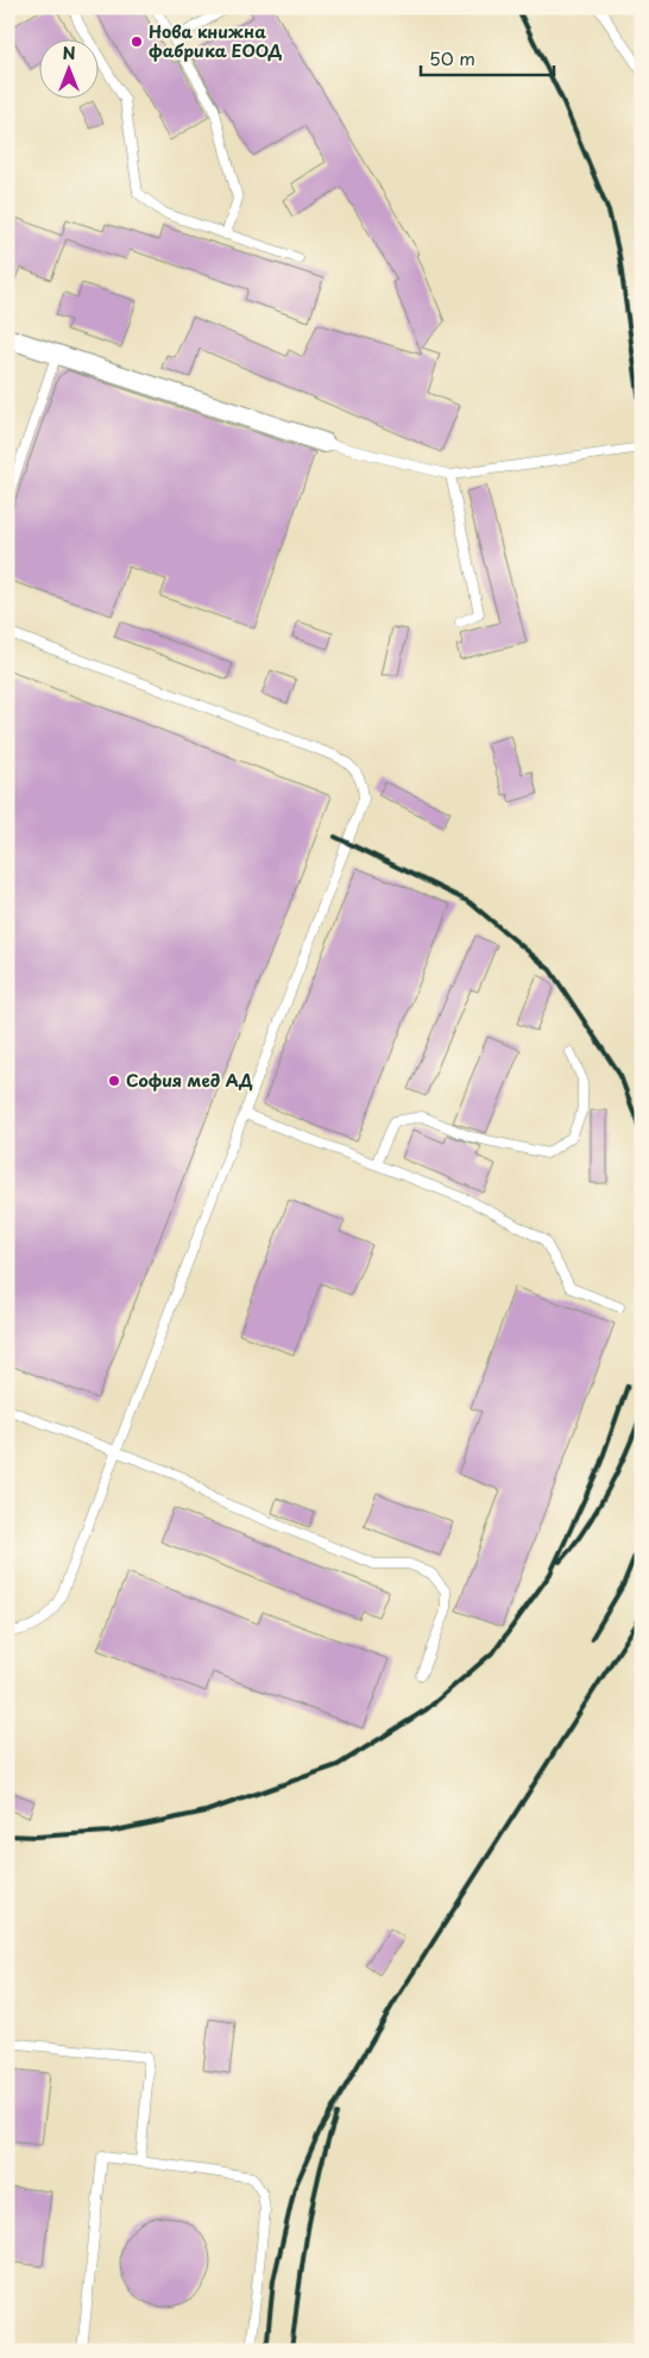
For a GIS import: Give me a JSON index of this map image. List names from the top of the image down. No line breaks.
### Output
{"places":["Нова книжна фабрика ЕООД","София мед АД"],"scale_bar":"50 m","north":"top"}
